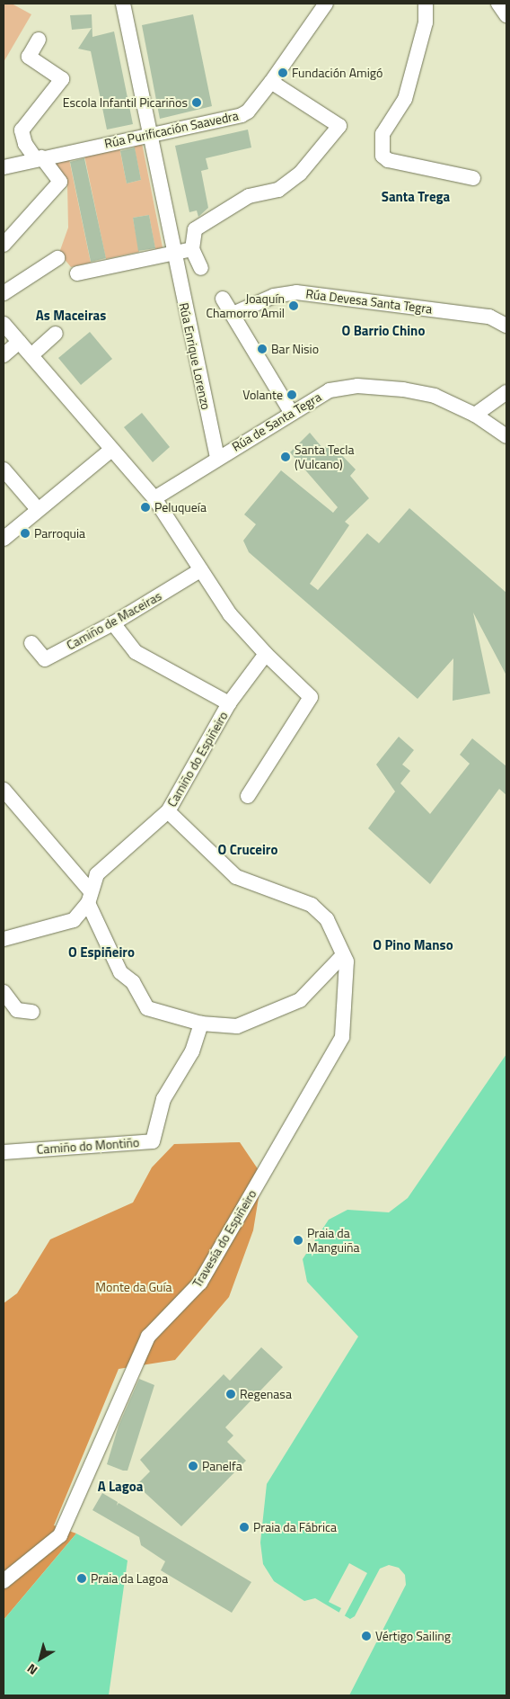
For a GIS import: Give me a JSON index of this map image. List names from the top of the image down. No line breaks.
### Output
{"streets":{"street":["Rúa Purificación Saavedra","Rúa Devesa Santa Tegra","Rúa Enrique Lorenzo","Rúa de Santa Tegra","Camiño de Maceiras","Camiño do Espiñeiro","Camiño do Montiño","Travesía do Espiñeiro"]},"crossings":[["Rúa Purificación Saavedra","Rúa Enrique Lorenzo"],["Rúa Enrique Lorenzo","Rúa de Santa Tegra"],["Camiño de Maceiras","Camiño do Espiñeiro"],["Camiño do Espiñeiro","Travesía do Espiñeiro"]],"districts":["Santa Trega","As Maceiras","O Barrio Chino","O Cruceiro","O Pino Manso","O Espiñeiro","A Lagoa"],"parks":["Monte da Guía"],"places":["Fundación Amigó","Escola Infantil Picariños","Joaquín Chamorro Amil","Bar Nisio","Volante","Santa Tecla (Vulcano)","Peluqueía","Parroquia","Praia da Manguiña","Regenasa","Panelfa","Praia da Fábrica","Praia da Lagoa","Vértigo Sailing"],"north":"bottom left"}
